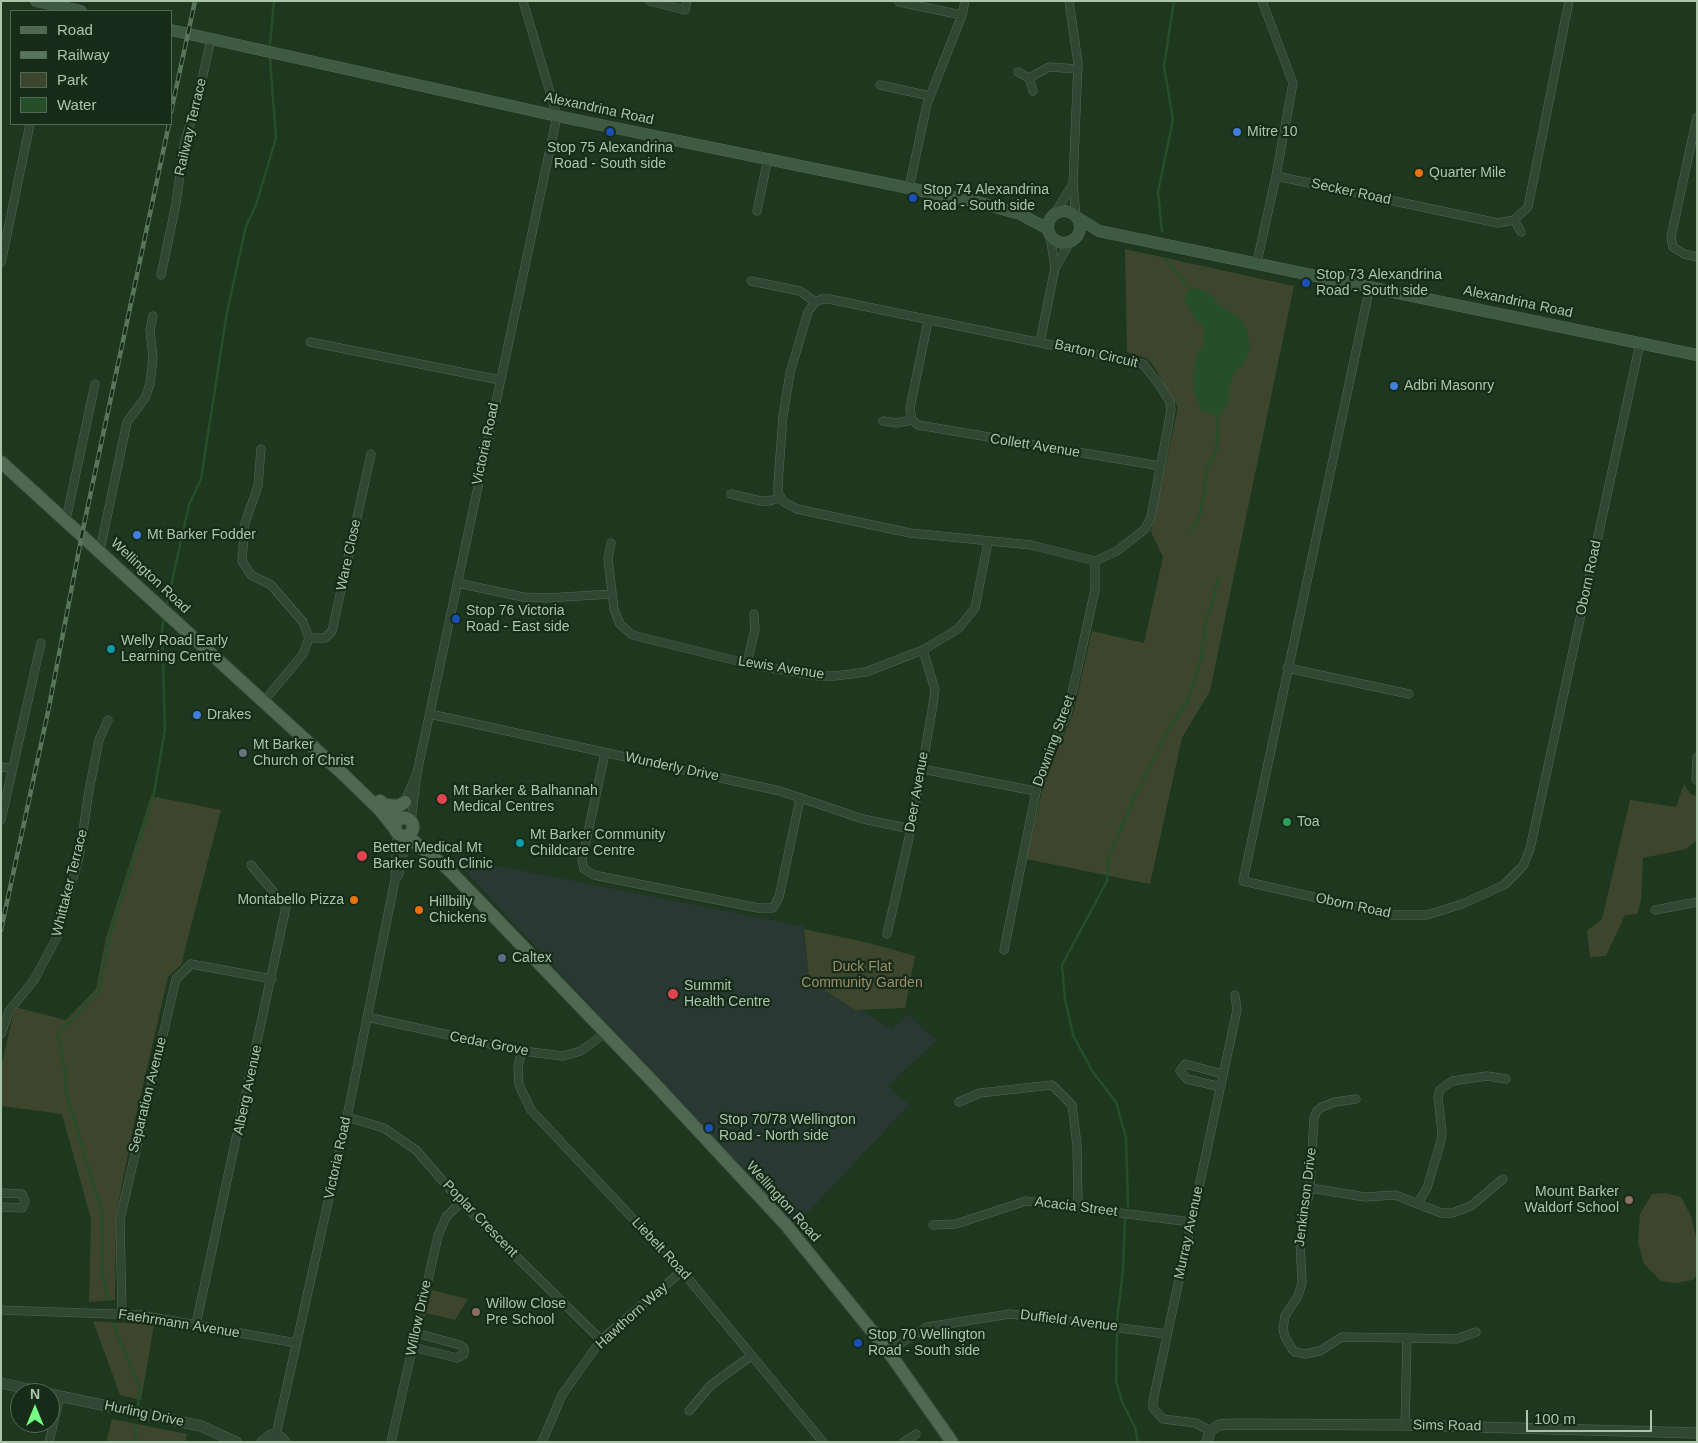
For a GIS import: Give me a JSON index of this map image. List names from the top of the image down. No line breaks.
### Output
{"streets":{"main road":["Alexandrina Road","Wellington Road"],"street":["Railway Terrace","Secker Road","Barton Circuit","Victoria Road","Collett Avenue","Ware Close","Oborn Road","Lewis Avenue","Downing Street","Wunderly Drive","Deer Avenue","Whittaker Terrace","Cedar Grove","Alberg Avenue","Separation Avenue","Jenkinson Drive","Acacia Street","Poplar Crescent","Murray Avenue","Liebelt Road","Hawthorn Way","Willow Drive","Duffield Avenue","Faehrmann Avenue","Hurling Drive","Sims Road"]},"crossings":[["Alexandrina Road","Railway Terrace"],["Alexandrina Road","Victoria Road"],["Alexandrina Road","Oborn Road"],["Barton Circuit","Collett Avenue"],["Barton Circuit","Downing Street"],["Victoria Road","Wellington Road"],["Victoria Road","Wunderly Drive"],["Victoria Road","Cedar Grove"],["Victoria Road","Poplar Crescent"],["Victoria Road","Faehrmann Avenue"],["Wellington Road","Cedar Grove"],["Wellington Road","Duffield Avenue"],["Lewis Avenue","Deer Avenue"],["Wunderly Drive","Deer Avenue"],["Cedar Grove","Liebelt Road"],["Alberg Avenue","Separation Avenue"],["Alberg Avenue","Faehrmann Avenue"],["Separation Avenue","Faehrmann Avenue"],["Acacia Street","Murray Avenue"],["Poplar Crescent","Hawthorn Way"],["Poplar Crescent","Willow Drive"],["Murray Avenue","Duffield Avenue"],["Murray Avenue","Sims Road"],["Liebelt Road","Hawthorn Way"]],"parks":["Duck Flat Community Garden"],"places":["Stop 75 Alexandrina Road - South side","Mitre 10","Quarter Mile","Stop 74 Alexandrina Road - South side","Stop 73 Alexandrina Road - South side","Adbri Masonry","Mt Barker Fodder","Stop 76 Victoria Road - East side","Welly Road Early Learning Centre","Drakes","Mt Barker Church of Christ","Mt Barker & Balhannah Medical Centres","Toa","Mt Barker Community Childcare Centre","Better Medical Mt Barker South Clinic","Montabello Pizza","Hillbilly Chickens","Caltex","Summit Health Centre","Stop 70/78 Wellington Road - North side","Mount Barker Waldorf School","Willow Close Pre School","Stop 70 Wellington Road - South side"],"legend":["Road","Railway","Park","Water"],"scale_bar":"100 m","north":"top"}
